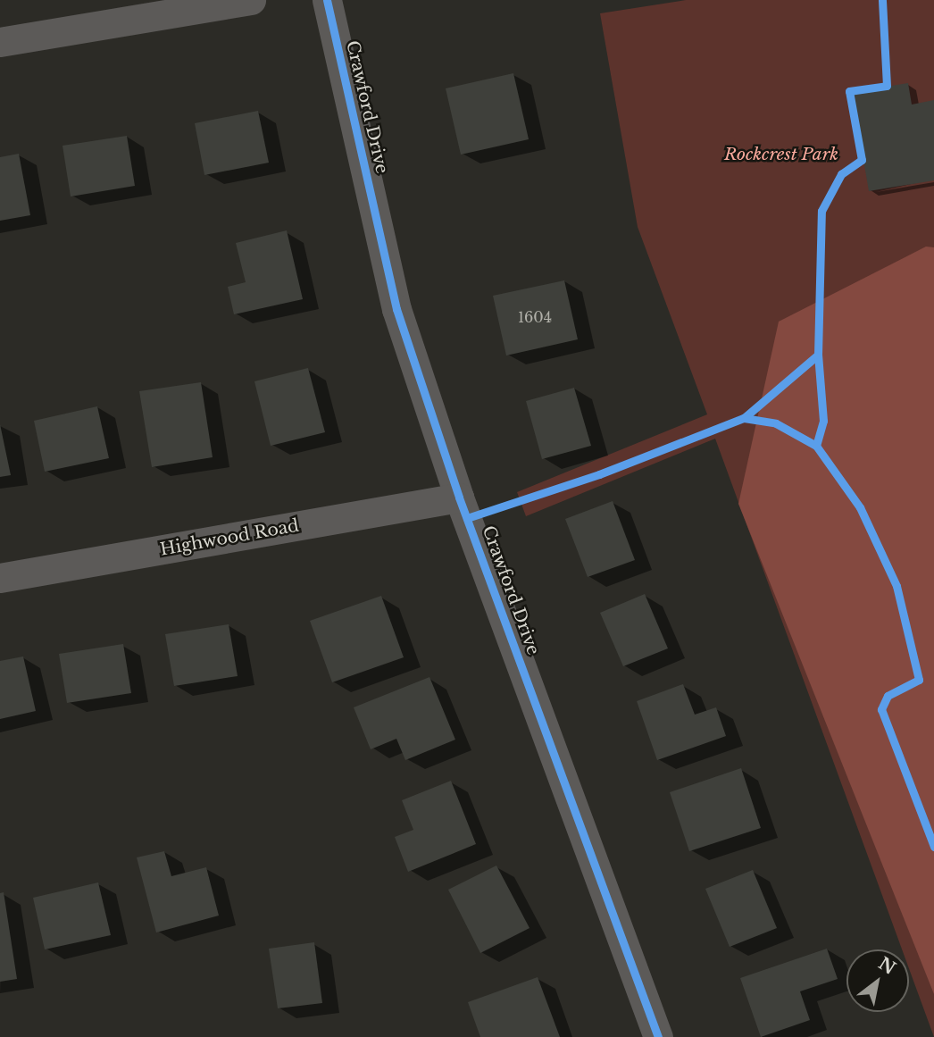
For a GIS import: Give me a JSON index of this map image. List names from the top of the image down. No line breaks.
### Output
{"streets":{"street":["Crawford Drive","Highwood Road"]},"crossings":[["Crawford Drive","Highwood Road"]],"parks":["Rockcrest Park"],"house_numbers":["1604"],"north":"top right"}
